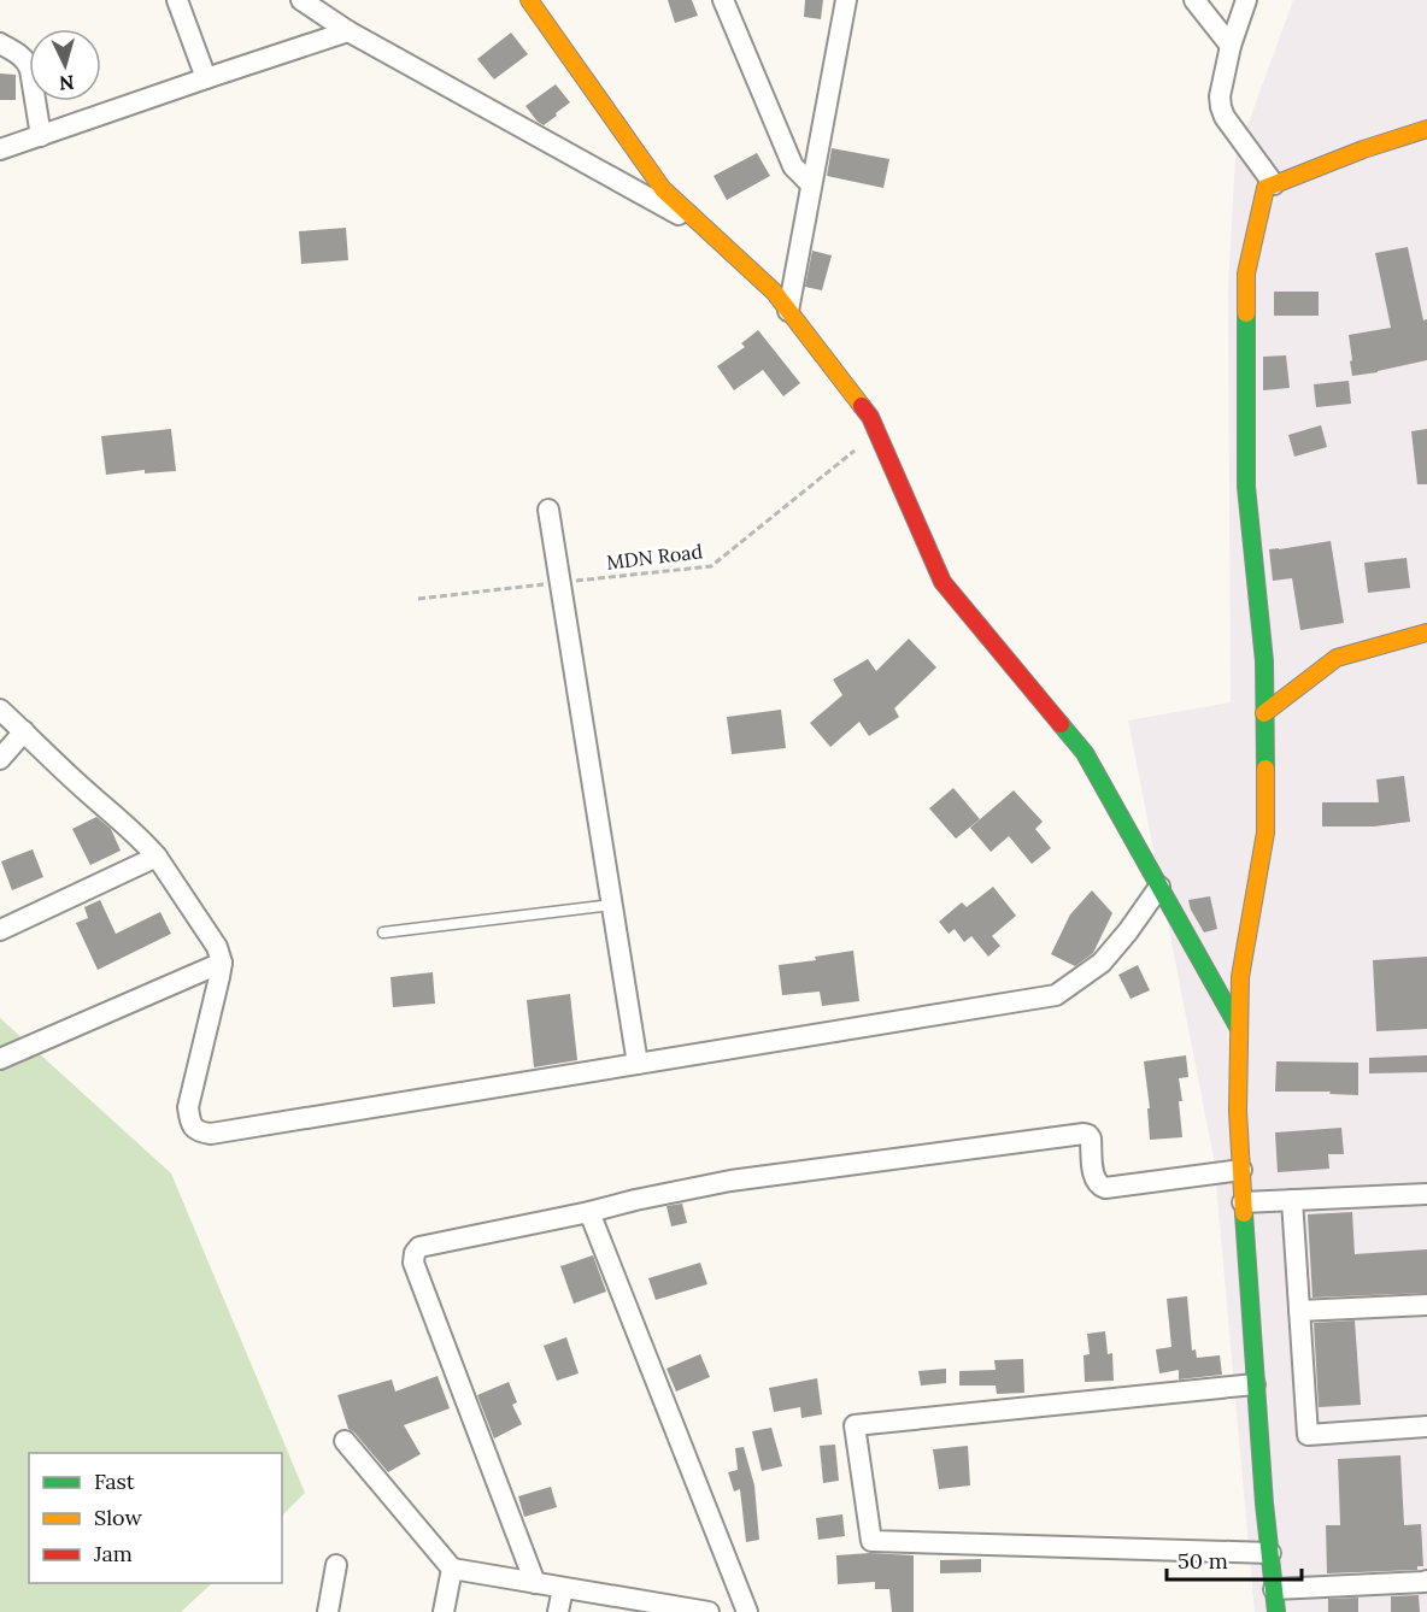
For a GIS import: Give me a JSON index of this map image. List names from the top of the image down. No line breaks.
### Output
{"streets":{"path":["MDN Road"]},"legend":["Fast","Slow","Jam"],"scale_bar":"50 m","north":"bottom"}
